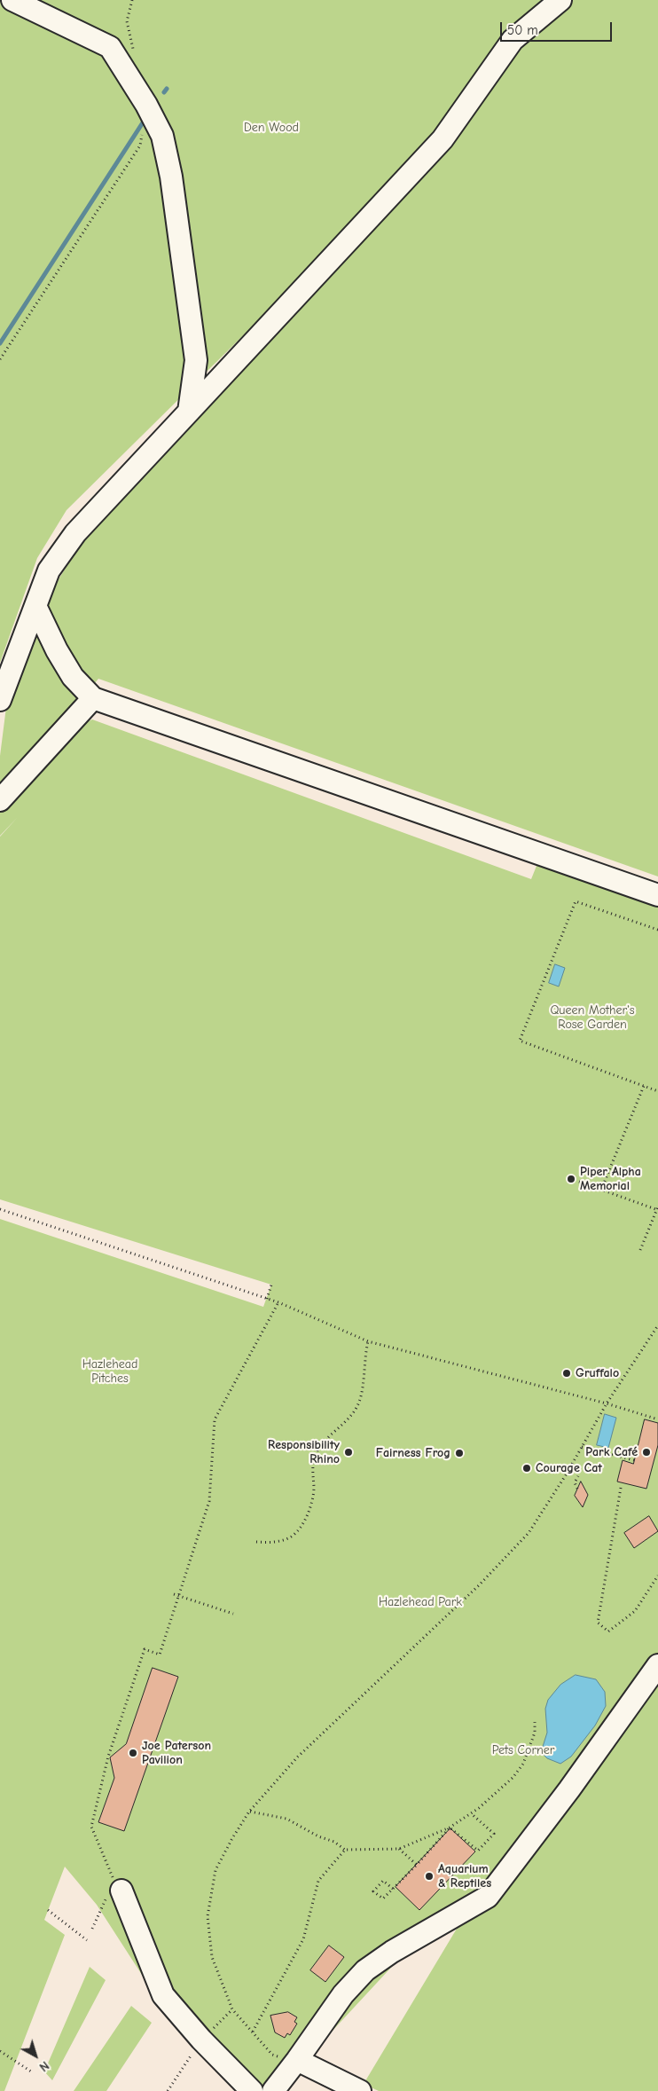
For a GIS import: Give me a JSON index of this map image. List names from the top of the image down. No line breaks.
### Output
{"parks":["Den Wood","Queen Mother's Rose Garden","Hazlehead Pitches","Hazlehead Park","Pets Corner"],"places":["Piper Alpha Memorial","Gruffalo","Responsibility Rhino","Park Café","Fairness Frog","Courage Cat","Joe Paterson Pavilion","Aquarium & Reptiles"],"scale_bar":"50 m","north":"bottom right"}
